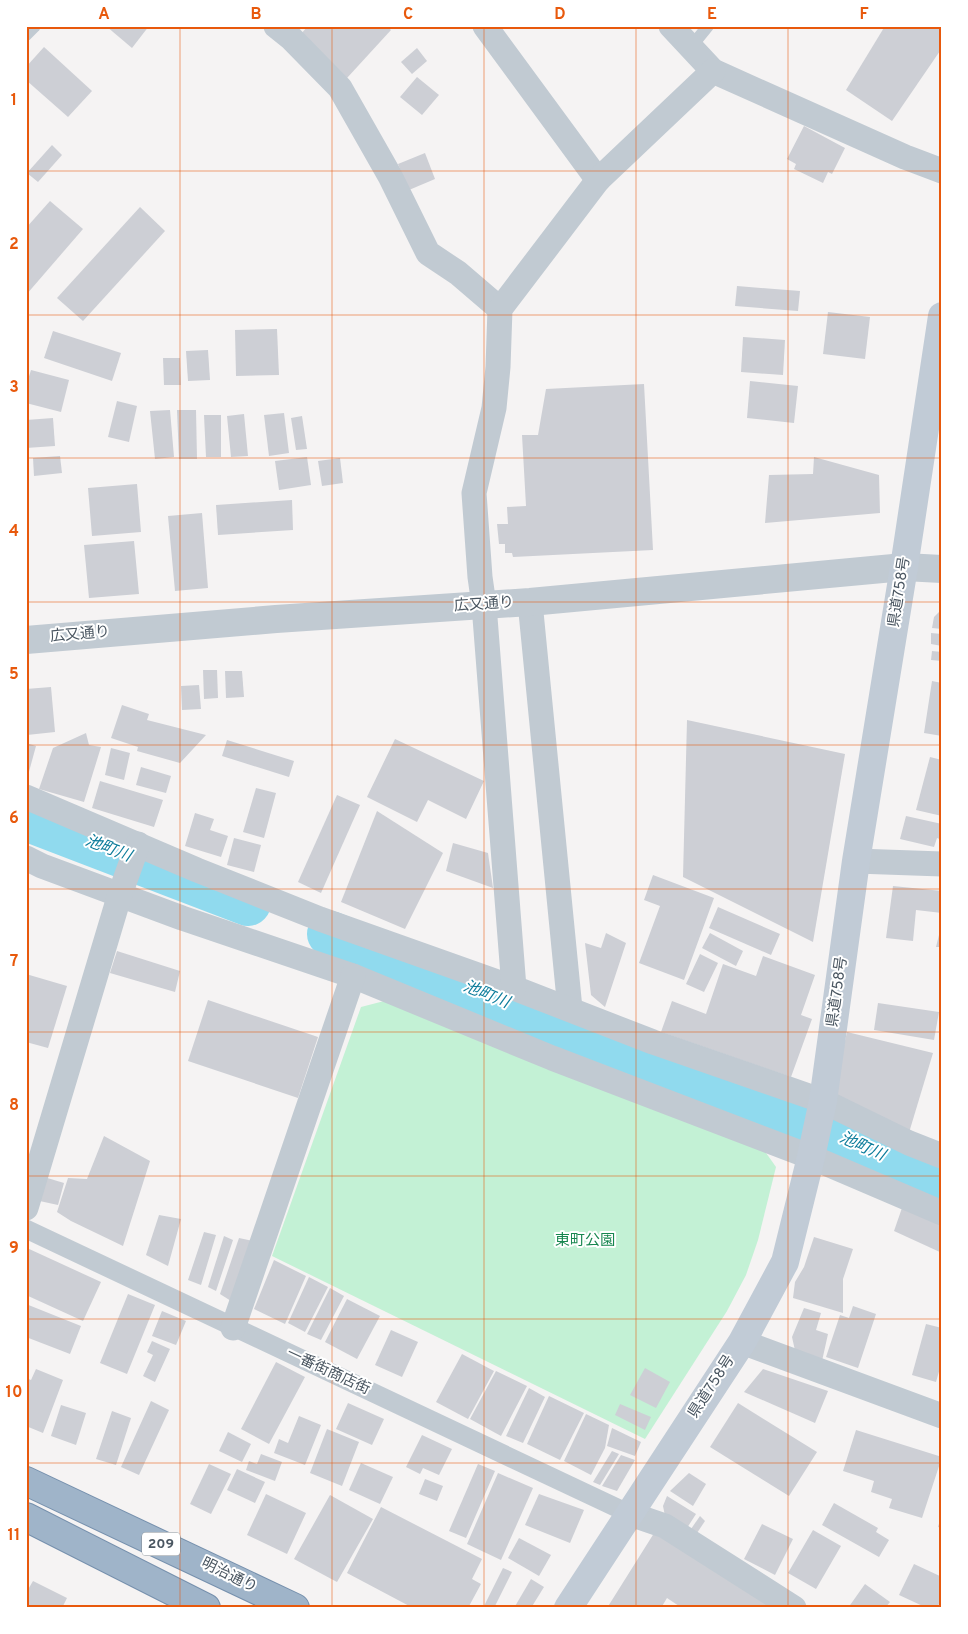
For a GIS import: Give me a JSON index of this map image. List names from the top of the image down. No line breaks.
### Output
{"streets":{"highway":["209","明治通り"],"main road":["県道758号"],"street":["広又通り","一番街商店街"]},"crossings":[["県道758号","広又通り"],["県道758号","一番街商店街"]],"water":["池町川"],"parks":["東町公園"],"grid":{"columns":["A","B","C","D","E","F"],"rows":["1","2","3","4","5","6","7","8","9","10","11"]}}
